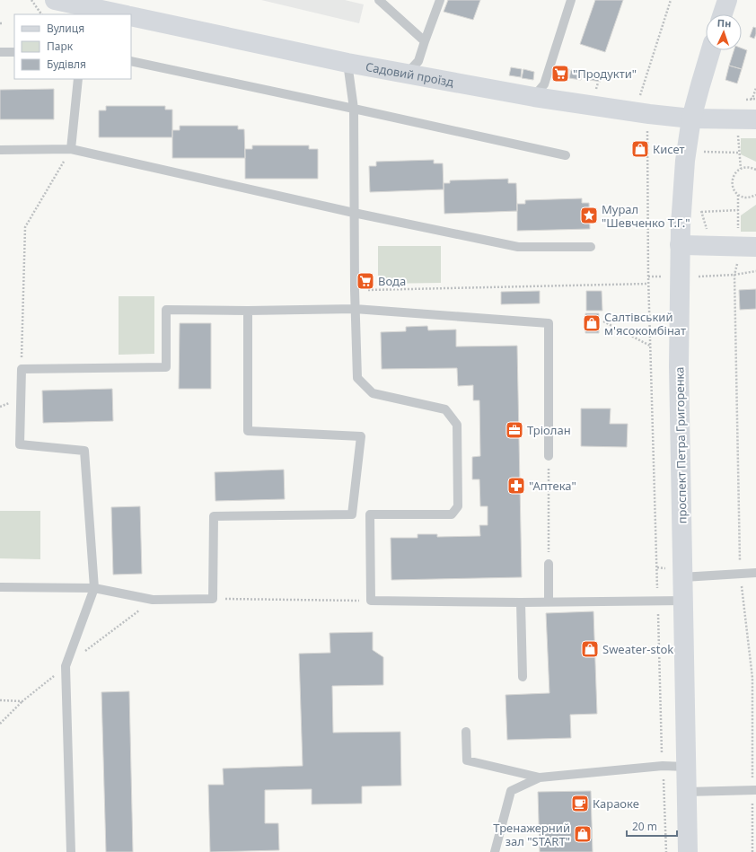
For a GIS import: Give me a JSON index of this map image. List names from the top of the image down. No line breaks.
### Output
{"streets":{"main road":["Садовий проїзд","проспект Петра Григоренка"]},"crossings":[["Садовий проїзд","проспект Петра Григоренка"]],"places":{"supermarket":["\"Продукти\"","Вода"],"shop":["Кисет","Салтівський м'ясокомбінат","Sweater-stok","Тренажерний зал \"START\""],"place":["Мурал \"Шевченко Т.Г.\""],"office":["Тріолан"],"pharmacy":["\"Аптека\""],"cafe":["Караоке"]},"legend":["Вулиця","Парк","Будівля"],"scale_bar":"20 m","north":"top"}
